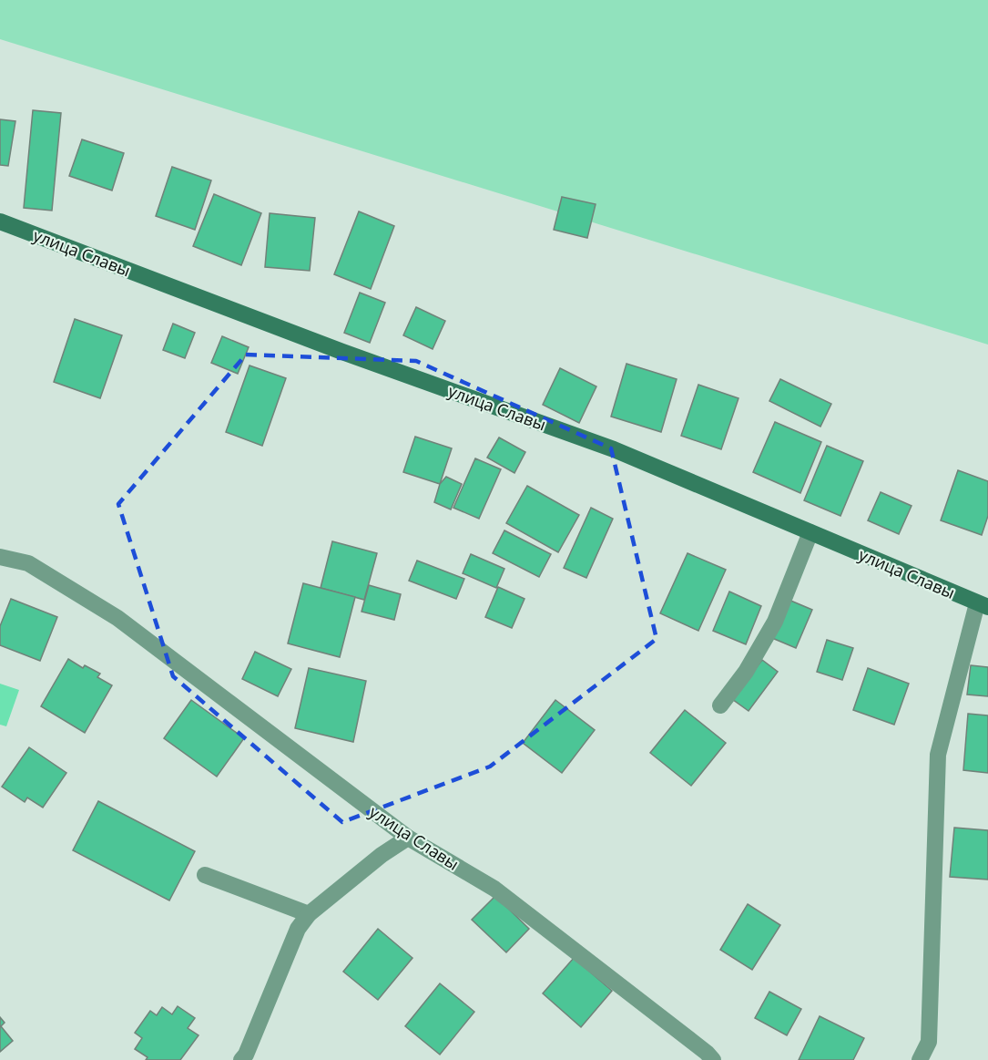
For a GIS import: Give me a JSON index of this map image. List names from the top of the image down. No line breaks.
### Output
{"streets":{"street":["улица Славы"]}}
